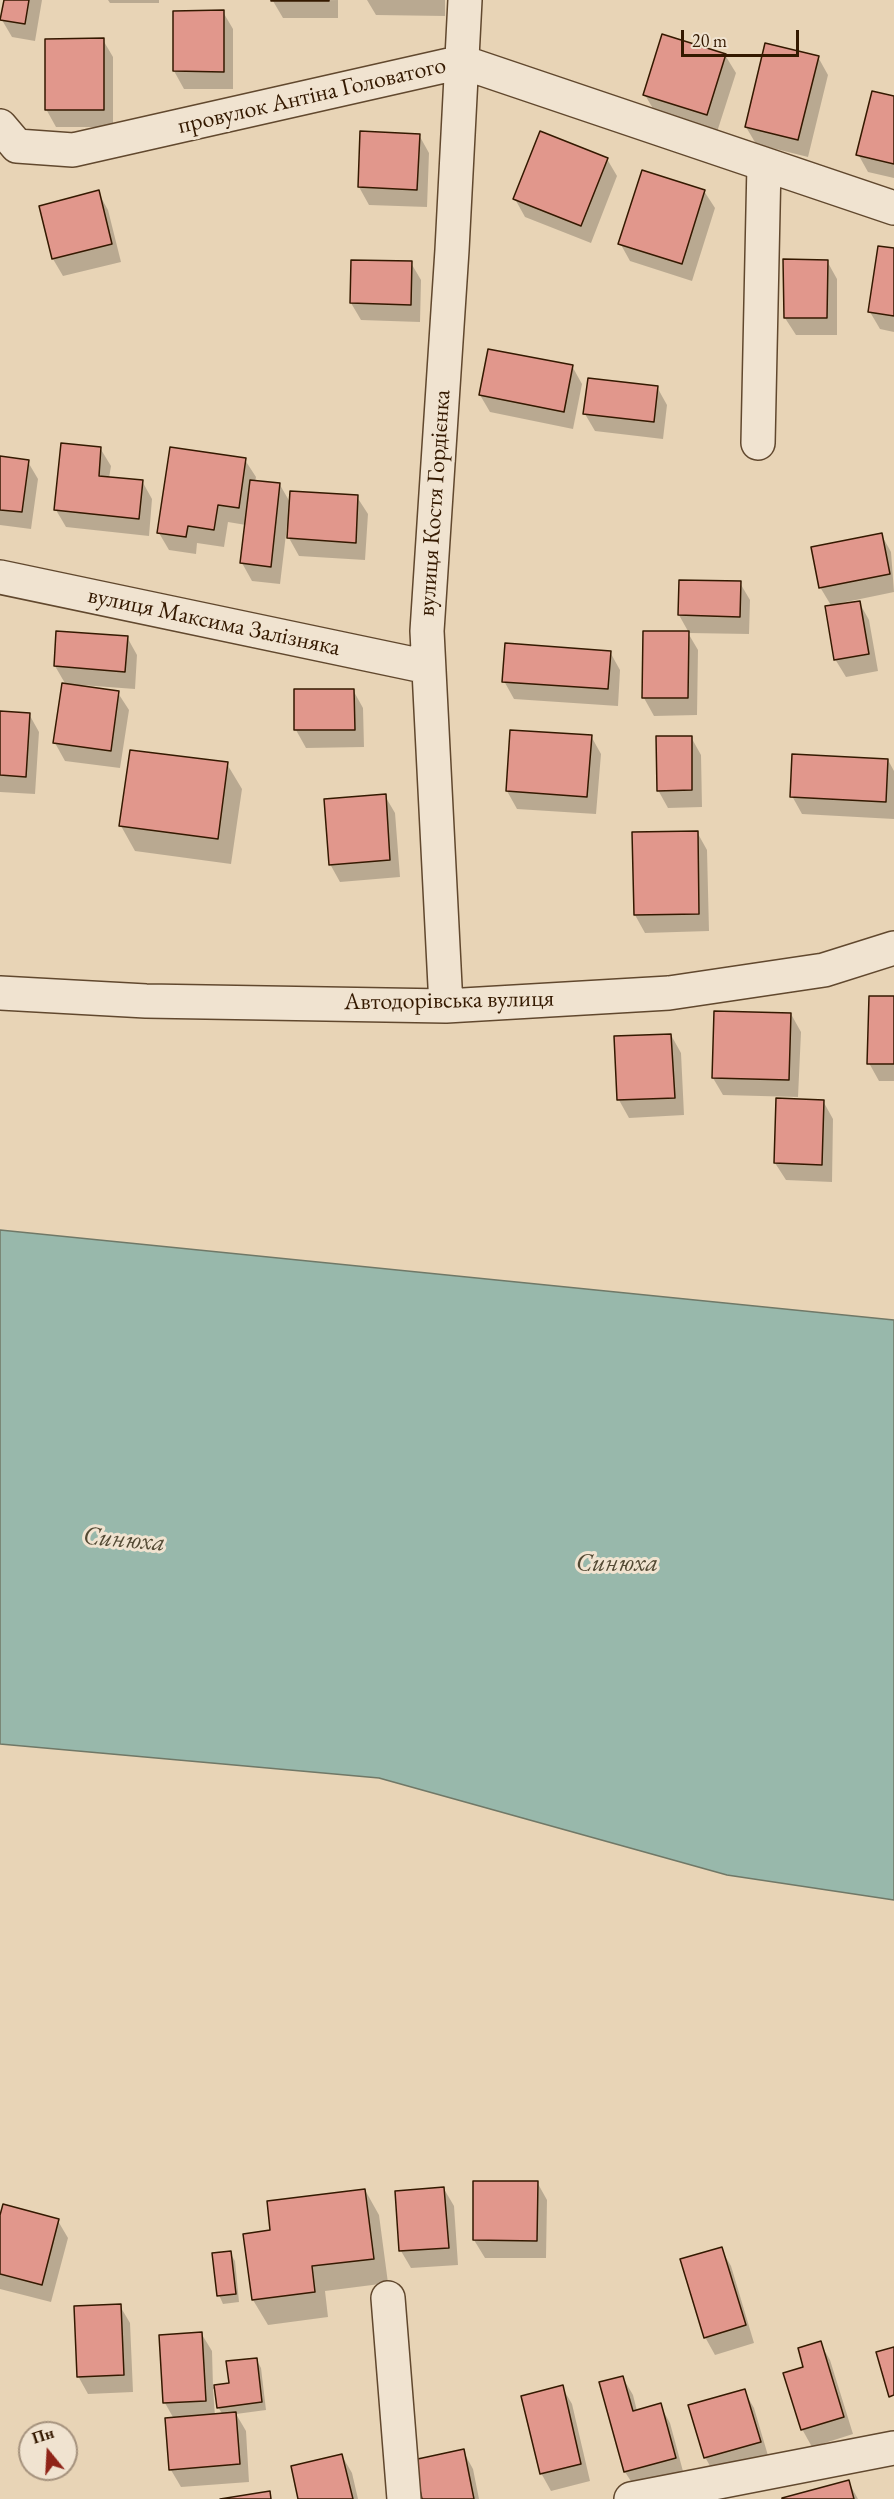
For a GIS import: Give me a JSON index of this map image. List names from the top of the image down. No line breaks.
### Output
{"streets":{"street":["провулок Антіна Головатого","вулиця Костя Гордієнка","вулиця Максима Залізняка","Автодорівська вулиця"]},"crossings":[["провулок Антіна Головатого","вулиця Костя Гордієнка"],["вулиця Костя Гордієнка","вулиця Максима Залізняка"],["вулиця Костя Гордієнка","Автодорівська вулиця"]],"water":["Синюха"],"scale_bar":"20 m","north":"top"}
